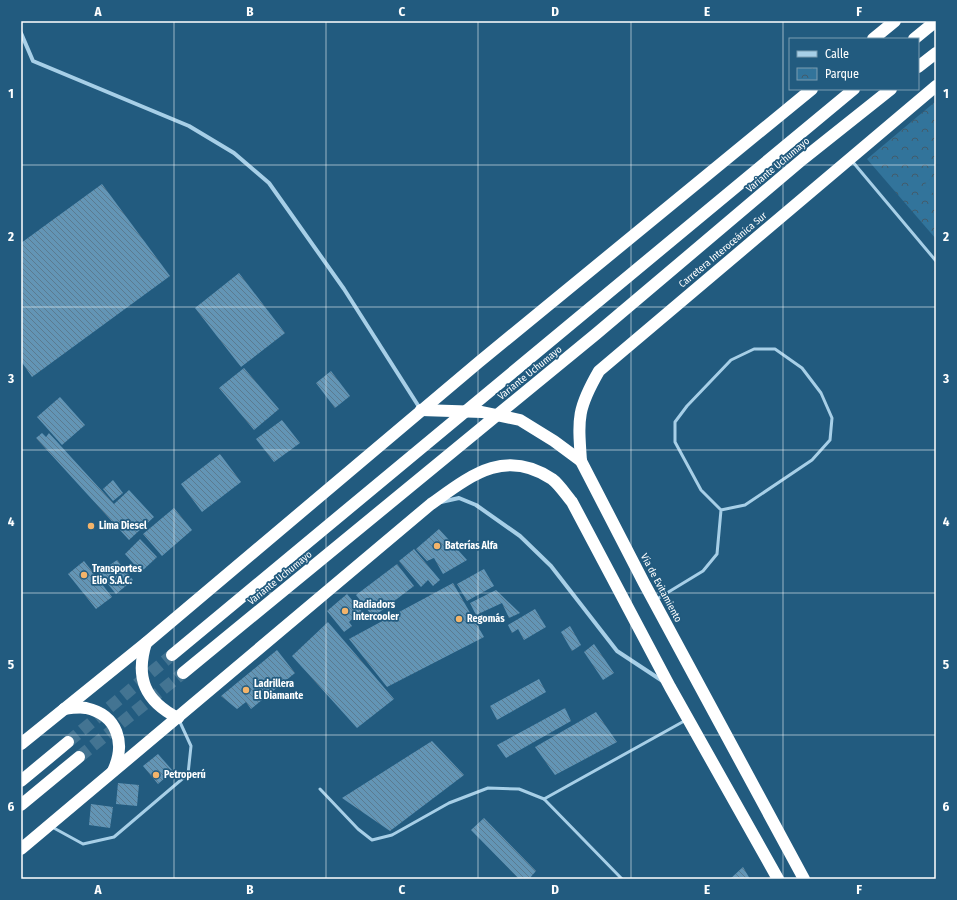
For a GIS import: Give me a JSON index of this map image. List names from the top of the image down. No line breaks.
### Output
{"streets":{"highway":["Variante Uchumayo","Carretera Interoceánica Sur","Vía de Evitamiento"]},"crossings":[["Carretera Interoceánica Sur","Vía de Evitamiento"]],"places":["Lima Diesel","Baterías Alfa","Transportes Elio S.A.C.","Radiadors Intercooler","Regomás","Ladrillera El Diamante","Petroperú"],"legend":["Calle","Parque"],"grid":{"columns":["A","B","C","D","E","F"],"rows":["1","2","3","4","5","6"]}}
